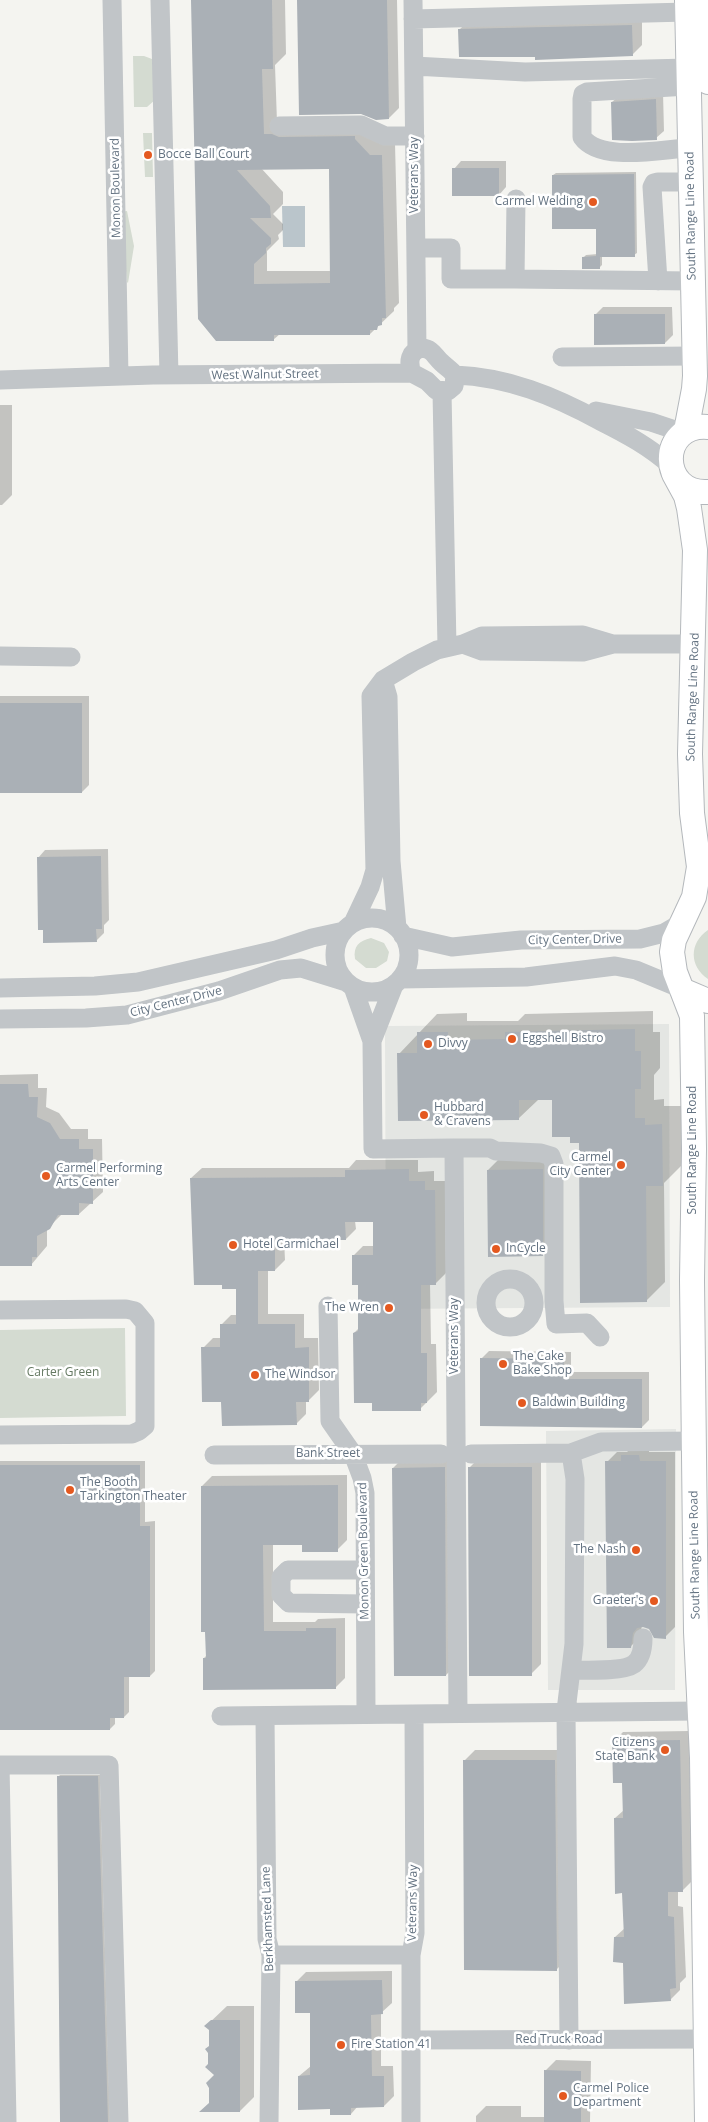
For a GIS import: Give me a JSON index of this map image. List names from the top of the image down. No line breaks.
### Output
{"streets":{"main road":["South Range Line Road"],"street":["Veterans Way","Monon Boulevard","West Walnut Street","City Center Drive","Bank Street","Monon Green Boulevard","Berkhamsted Lane","Red Truck Road"]},"crossings":[["Veterans Way","West Walnut Street"],["Veterans Way","Red Truck Road"],["Monon Boulevard","West Walnut Street"],["South Range Line Road","City Center Drive"],["South Range Line Road","Red Truck Road"],["Bank Street","Monon Green Boulevard"]],"parks":["Carter Green"],"places":["Bocce Ball Court","Carmel Welding","Eggshell Bistro","Divvy","Hubbard & Cravens","Carmel City Center","Carmel Performing Arts Center","Hotel Carmichael","InCycle","The Wren","The Cake Bake Shop","The Windsor","Baldwin Building","The Booth Tarkington Theater","The Nash","Graeter's","Citizens State Bank","Fire Station 41","Carmel Police Department"]}
